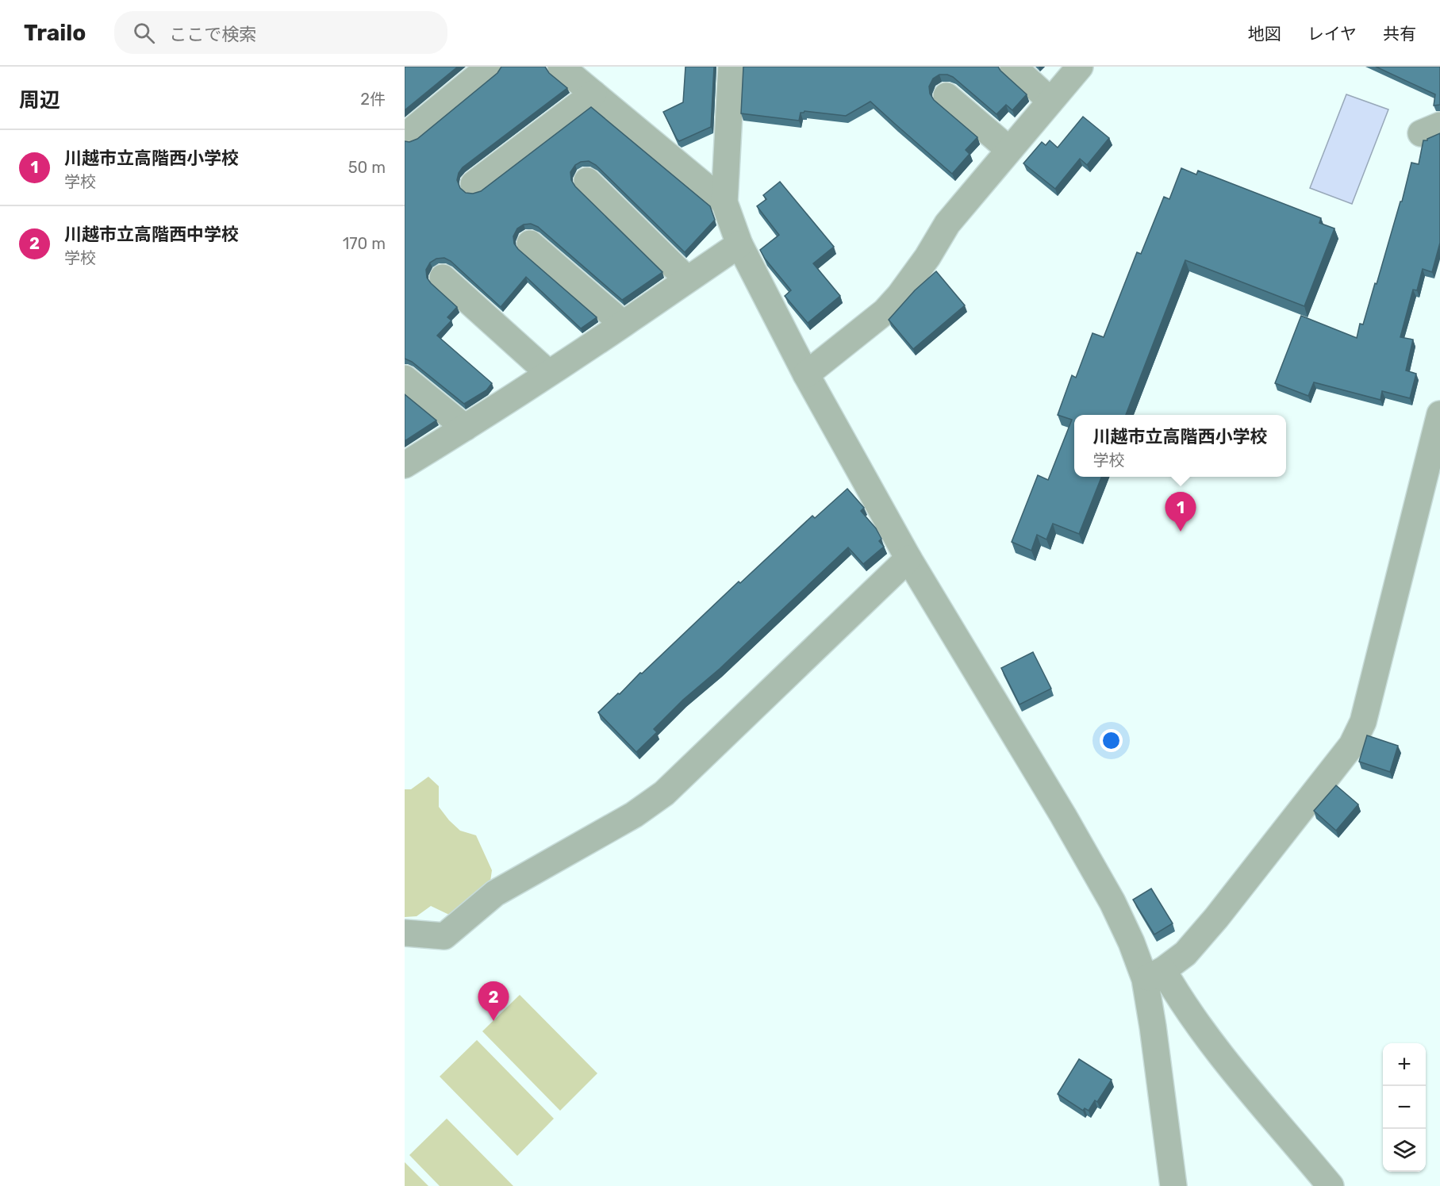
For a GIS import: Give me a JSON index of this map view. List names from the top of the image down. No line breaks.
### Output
{"page":{"header":"Trailo","search":"ここで検索","nav":["地図","レイヤ","共有"],"heading":["周辺","2件"],"list":[{"mark":"1","name":"川越市立高階西小学校","note":"学校","value":"50 m"},{"mark":"2","name":"川越市立高階西中学校","note":"学校","value":"170 m"}],"popup":["川越市立高階西小学校","学校"],"pins":["1","2"],"map_buttons":["+","−"]}}
